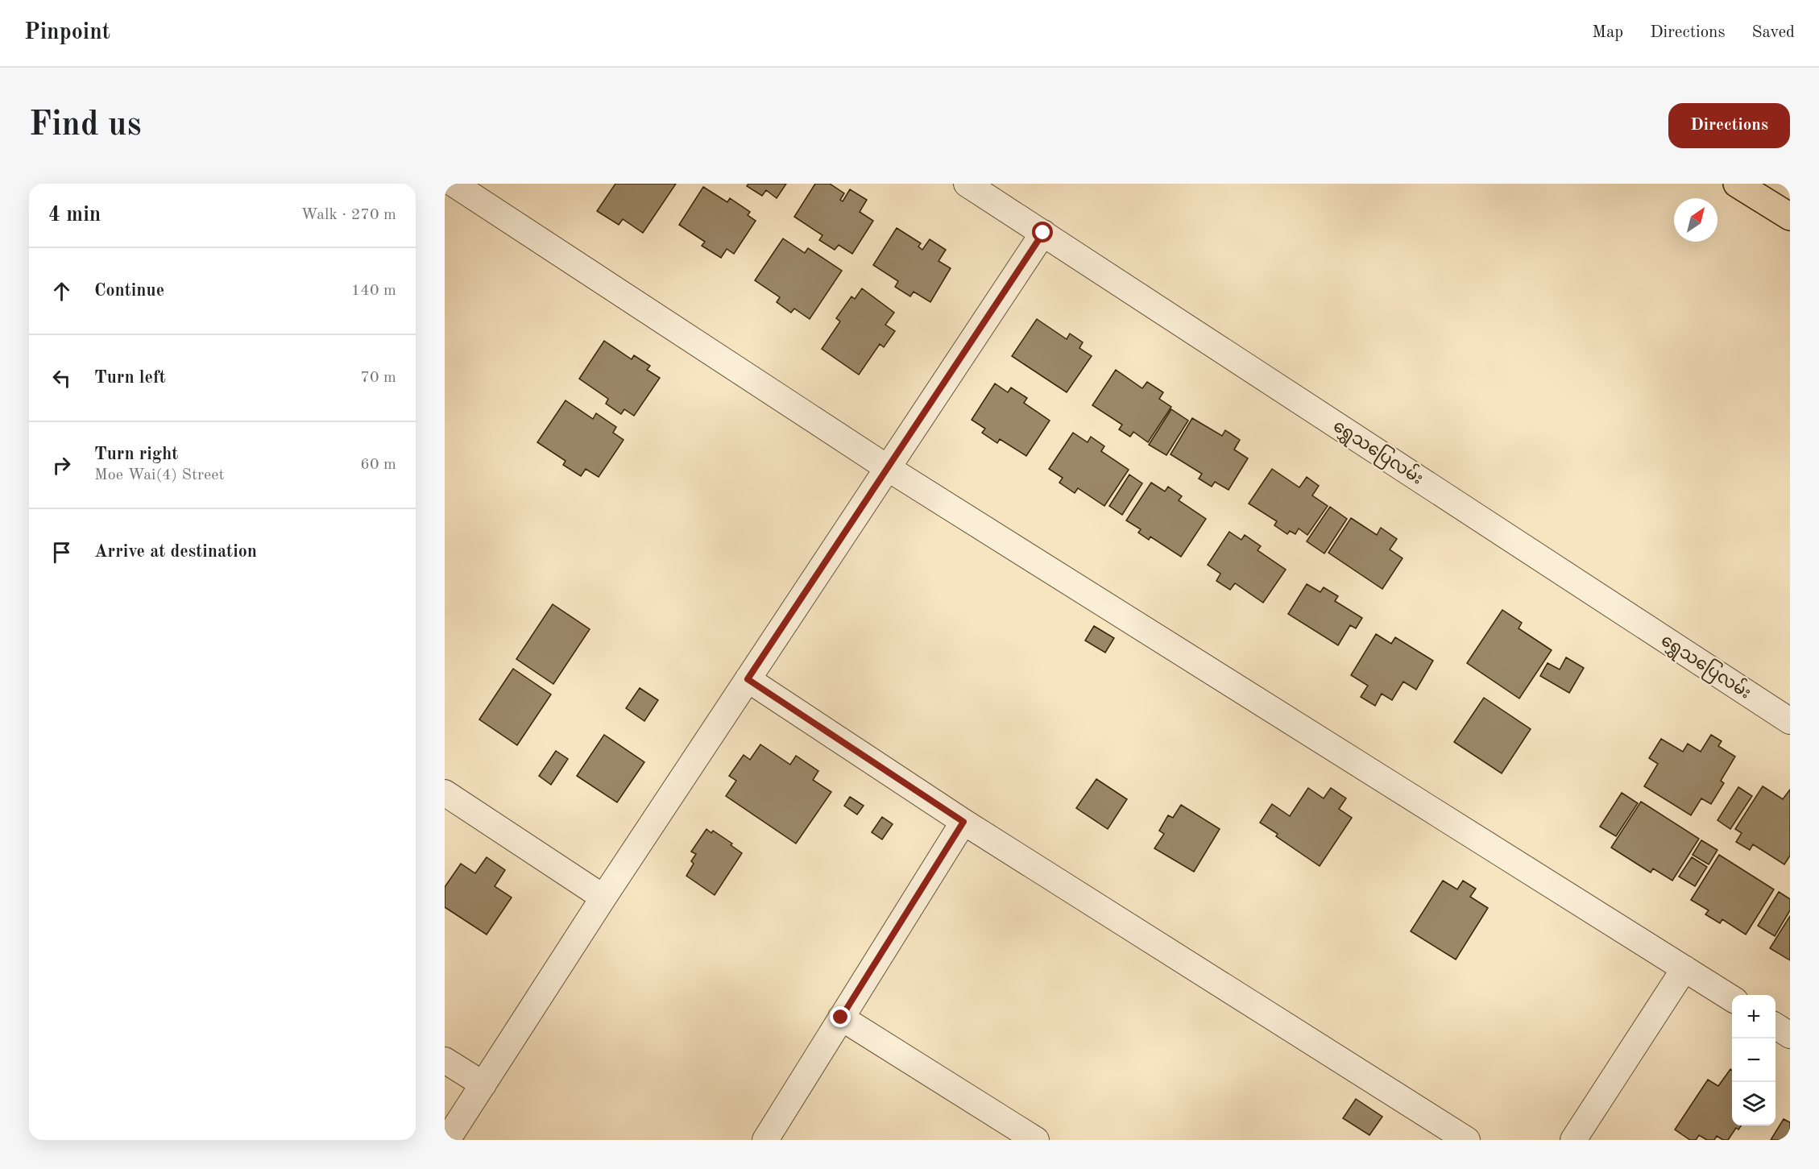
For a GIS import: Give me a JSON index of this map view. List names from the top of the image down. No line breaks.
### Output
{"streets":{"street":["ရွှေသပြေလမ်း"]},"north":"top right","page":{"header":"Pinpoint","nav":["Map","Directions","Saved"],"buttons":"Directions","title":"Find us","heading":["4 min","Walk · 270 m"],"list":[["Continue","140 m"],["Turn left","70 m"],["Turn right","Moe Wai(4) Street","60 m"],"Arrive at destination"],"map_buttons":["+","−"]}}
